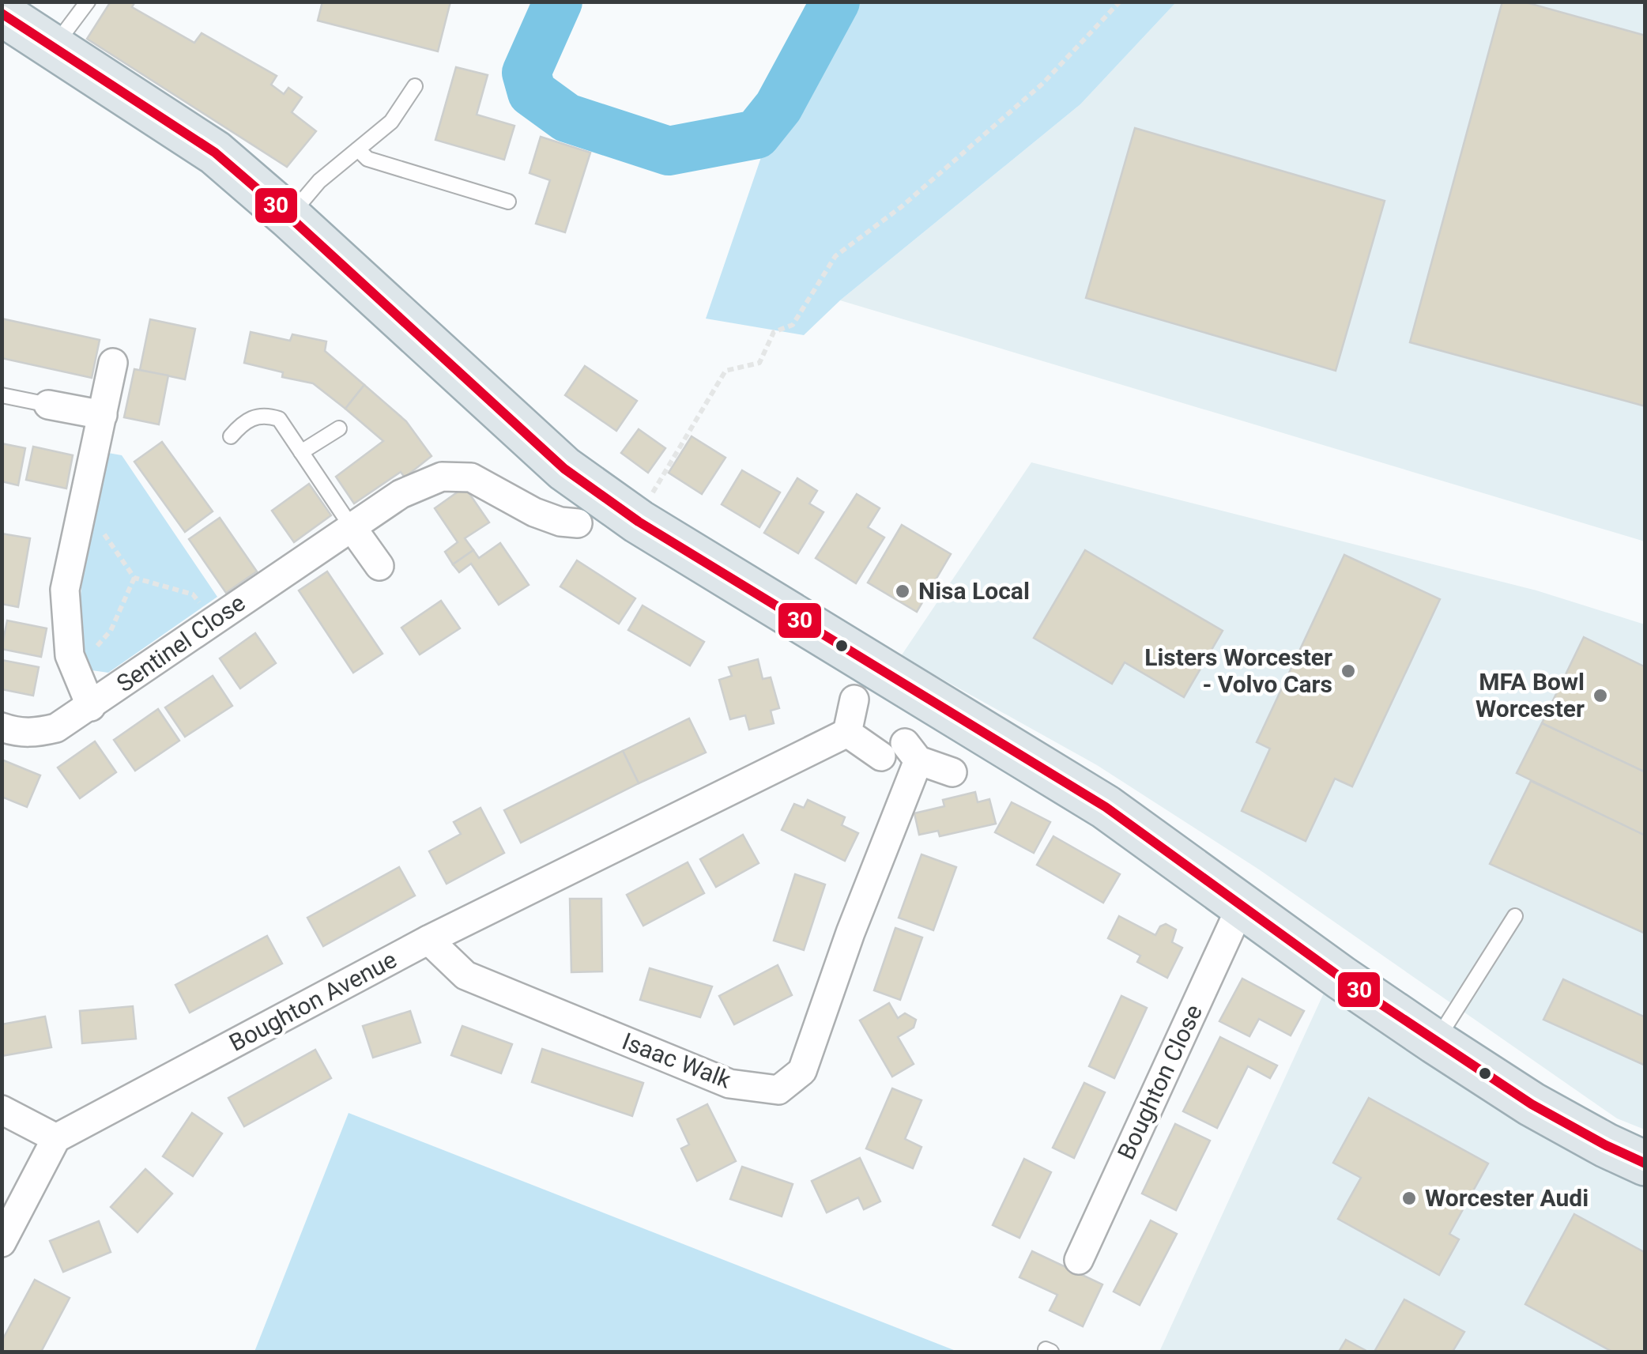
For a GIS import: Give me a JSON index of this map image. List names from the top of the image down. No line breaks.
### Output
{"streets":{"street":["Sentinel Close","Boughton Avenue","Isaac Walk","Boughton Close"]},"crossings":[["Boughton Avenue","Isaac Walk"]],"places":["Nisa Local","Listers Worcester - Volvo Cars","MFA Bowl Worcester","Worcester Audi"],"lines":["transit line 30"]}
